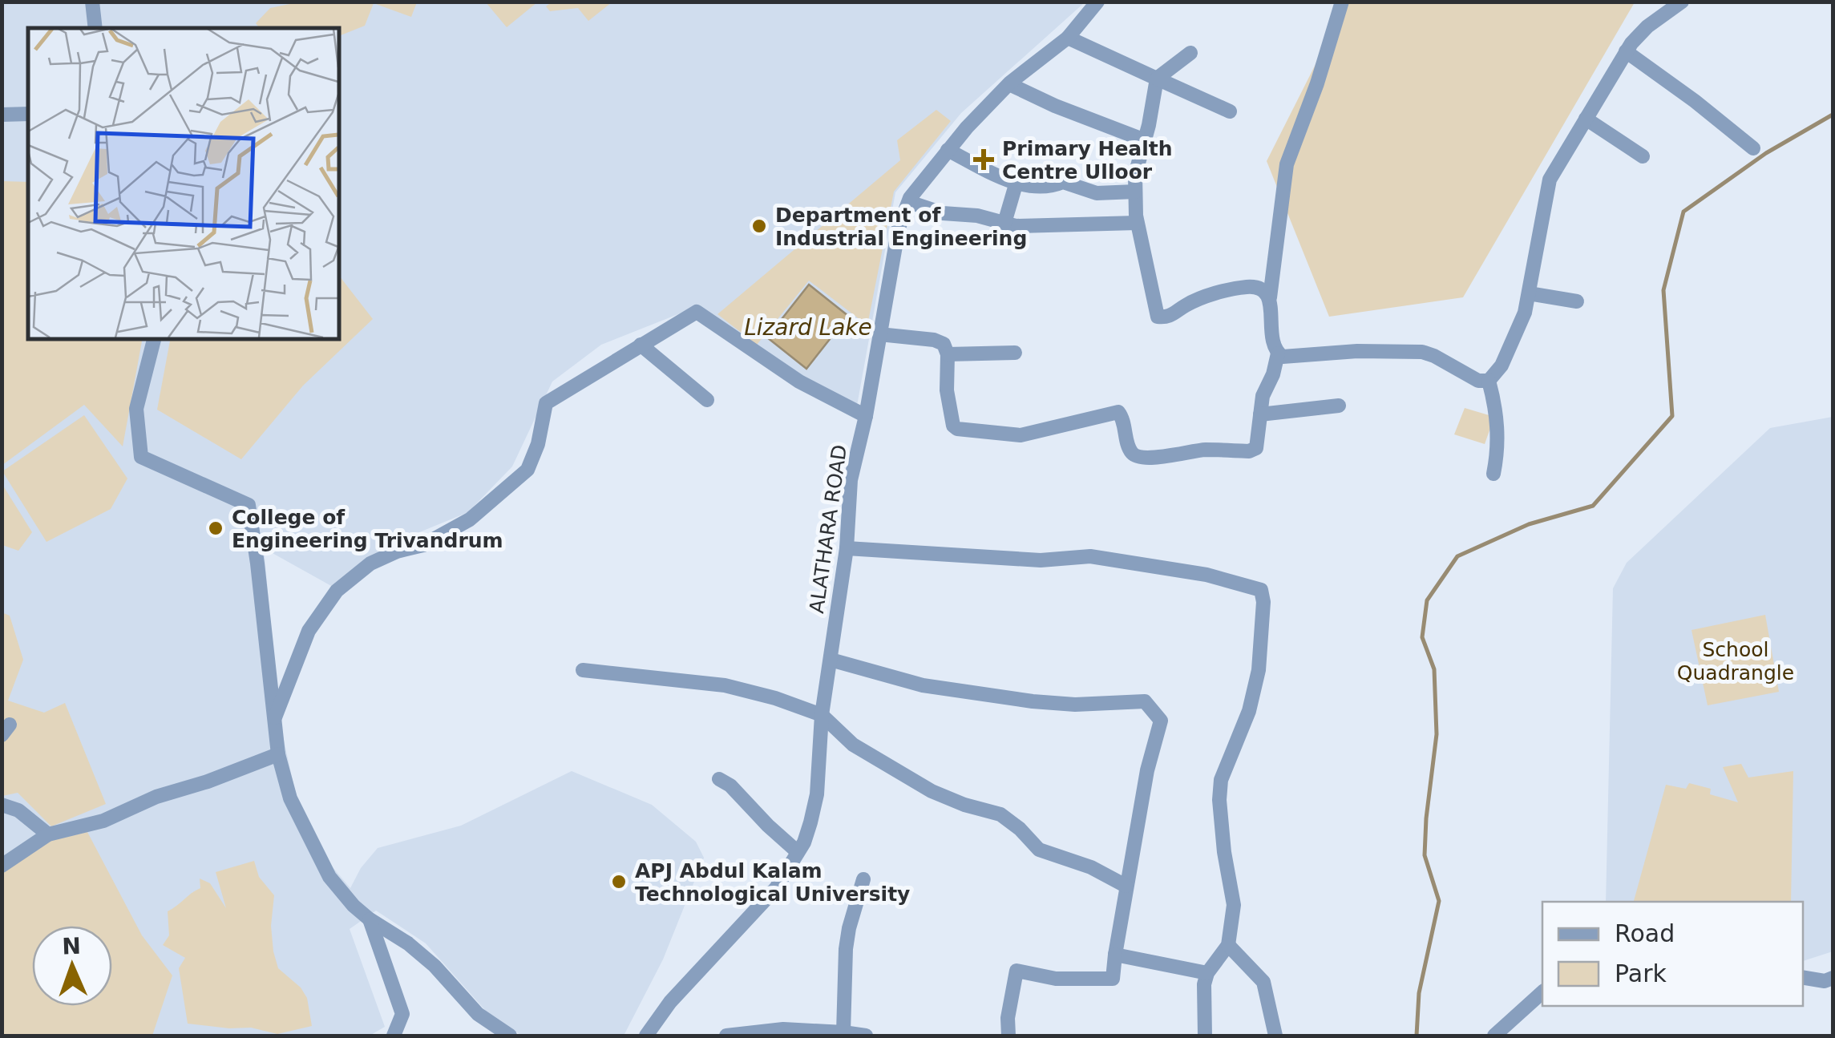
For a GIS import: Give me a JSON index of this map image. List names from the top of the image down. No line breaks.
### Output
{"streets":{"street":["ALATHARA ROAD"]},"water":["Lizard Lake"],"parks":["School Quadrangle"],"places":{"health":["Primary Health Centre Ulloor"],"other":["Department of Industrial Engineering","College of Engineering Trivandrum","APJ Abdul Kalam Technological University"]},"legend":["Road","Park"],"north":"top"}
